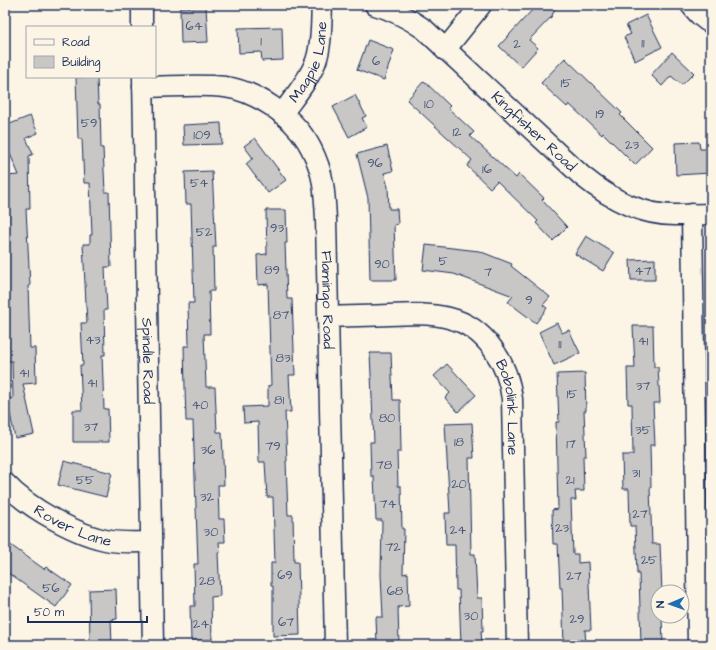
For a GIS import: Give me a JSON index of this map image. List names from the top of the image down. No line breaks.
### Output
{"streets":{"street":["Magpie Lane","Kingfisher Road","Flamingo Road","Spindle Road","Bobolink Lane","Rover Lane"]},"crossings":[["Magpie Lane","Flamingo Road"],["Flamingo Road","Spindle Road"],["Flamingo Road","Bobolink Lane"],["Spindle Road","Rover Lane"]],"house_numbers":["64","1","11","2","6","15","10","19","59","12","109","23","96","16","54","93","52","5","90","89","47","7","9","87","43","41","11","83","41","41","37","15","81","40","80","37","35","18","17","79","36","78","31","55","21","20","32","74","27","23","24","30","72","25","69","27","28","56","68","30","29","67","24"],"legend":["Road","Building"],"scale_bar":"50 m","north":"left"}
